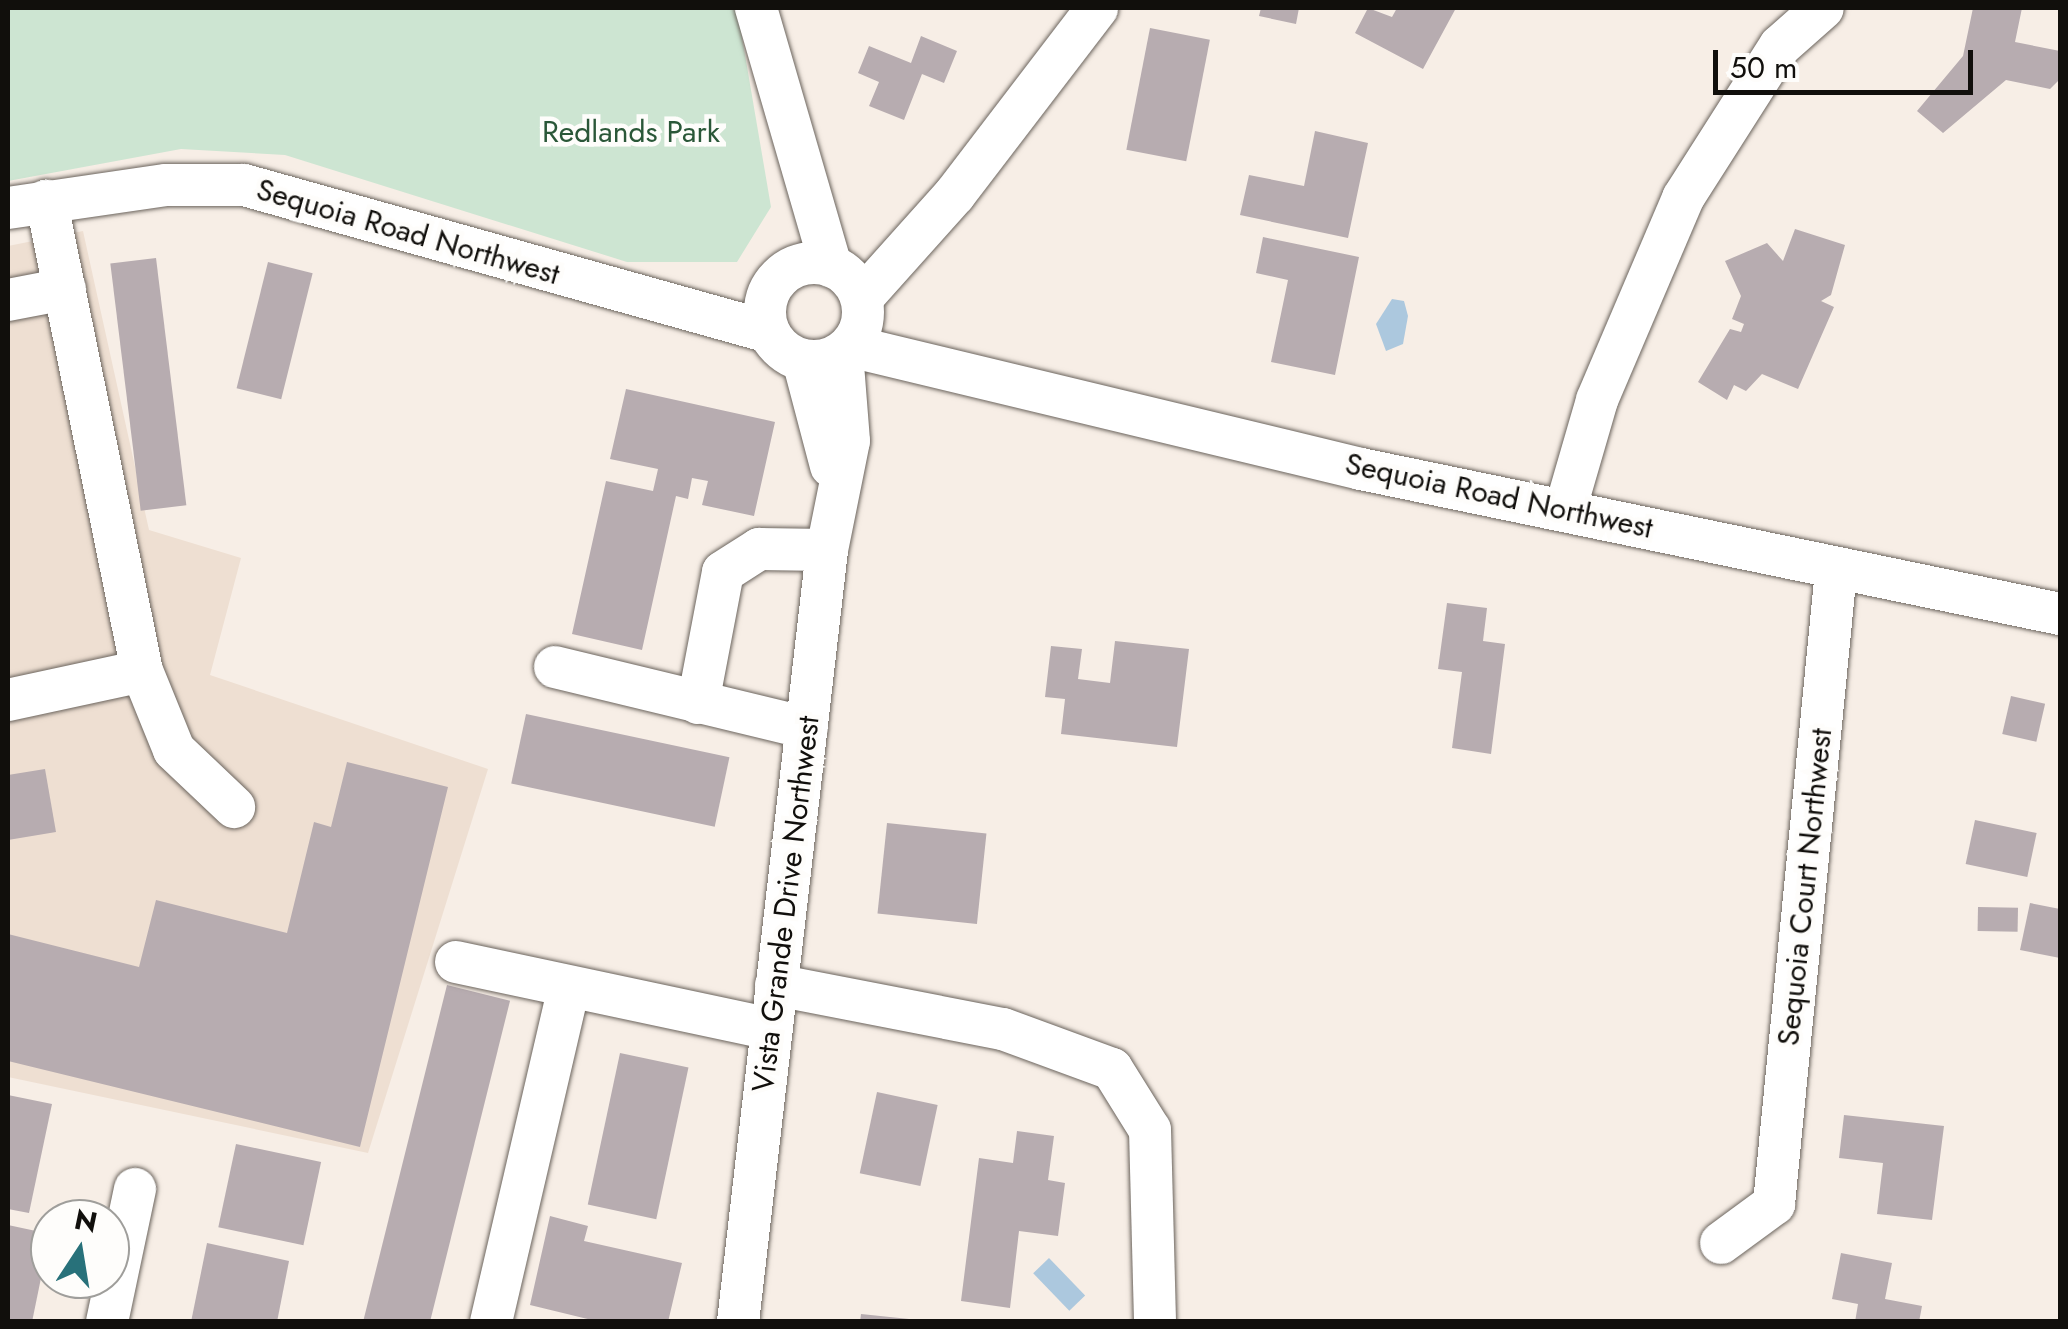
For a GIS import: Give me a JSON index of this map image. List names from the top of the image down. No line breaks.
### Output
{"streets":{"street":["Sequoia Road Northwest","Sequoia Court Northwest","Vista Grande Drive Northwest"]},"crossings":[["Sequoia Road Northwest","Sequoia Court Northwest"],["Sequoia Road Northwest","Vista Grande Drive Northwest"]],"parks":["Redlands Park"],"scale_bar":"50 m","north":"top"}
